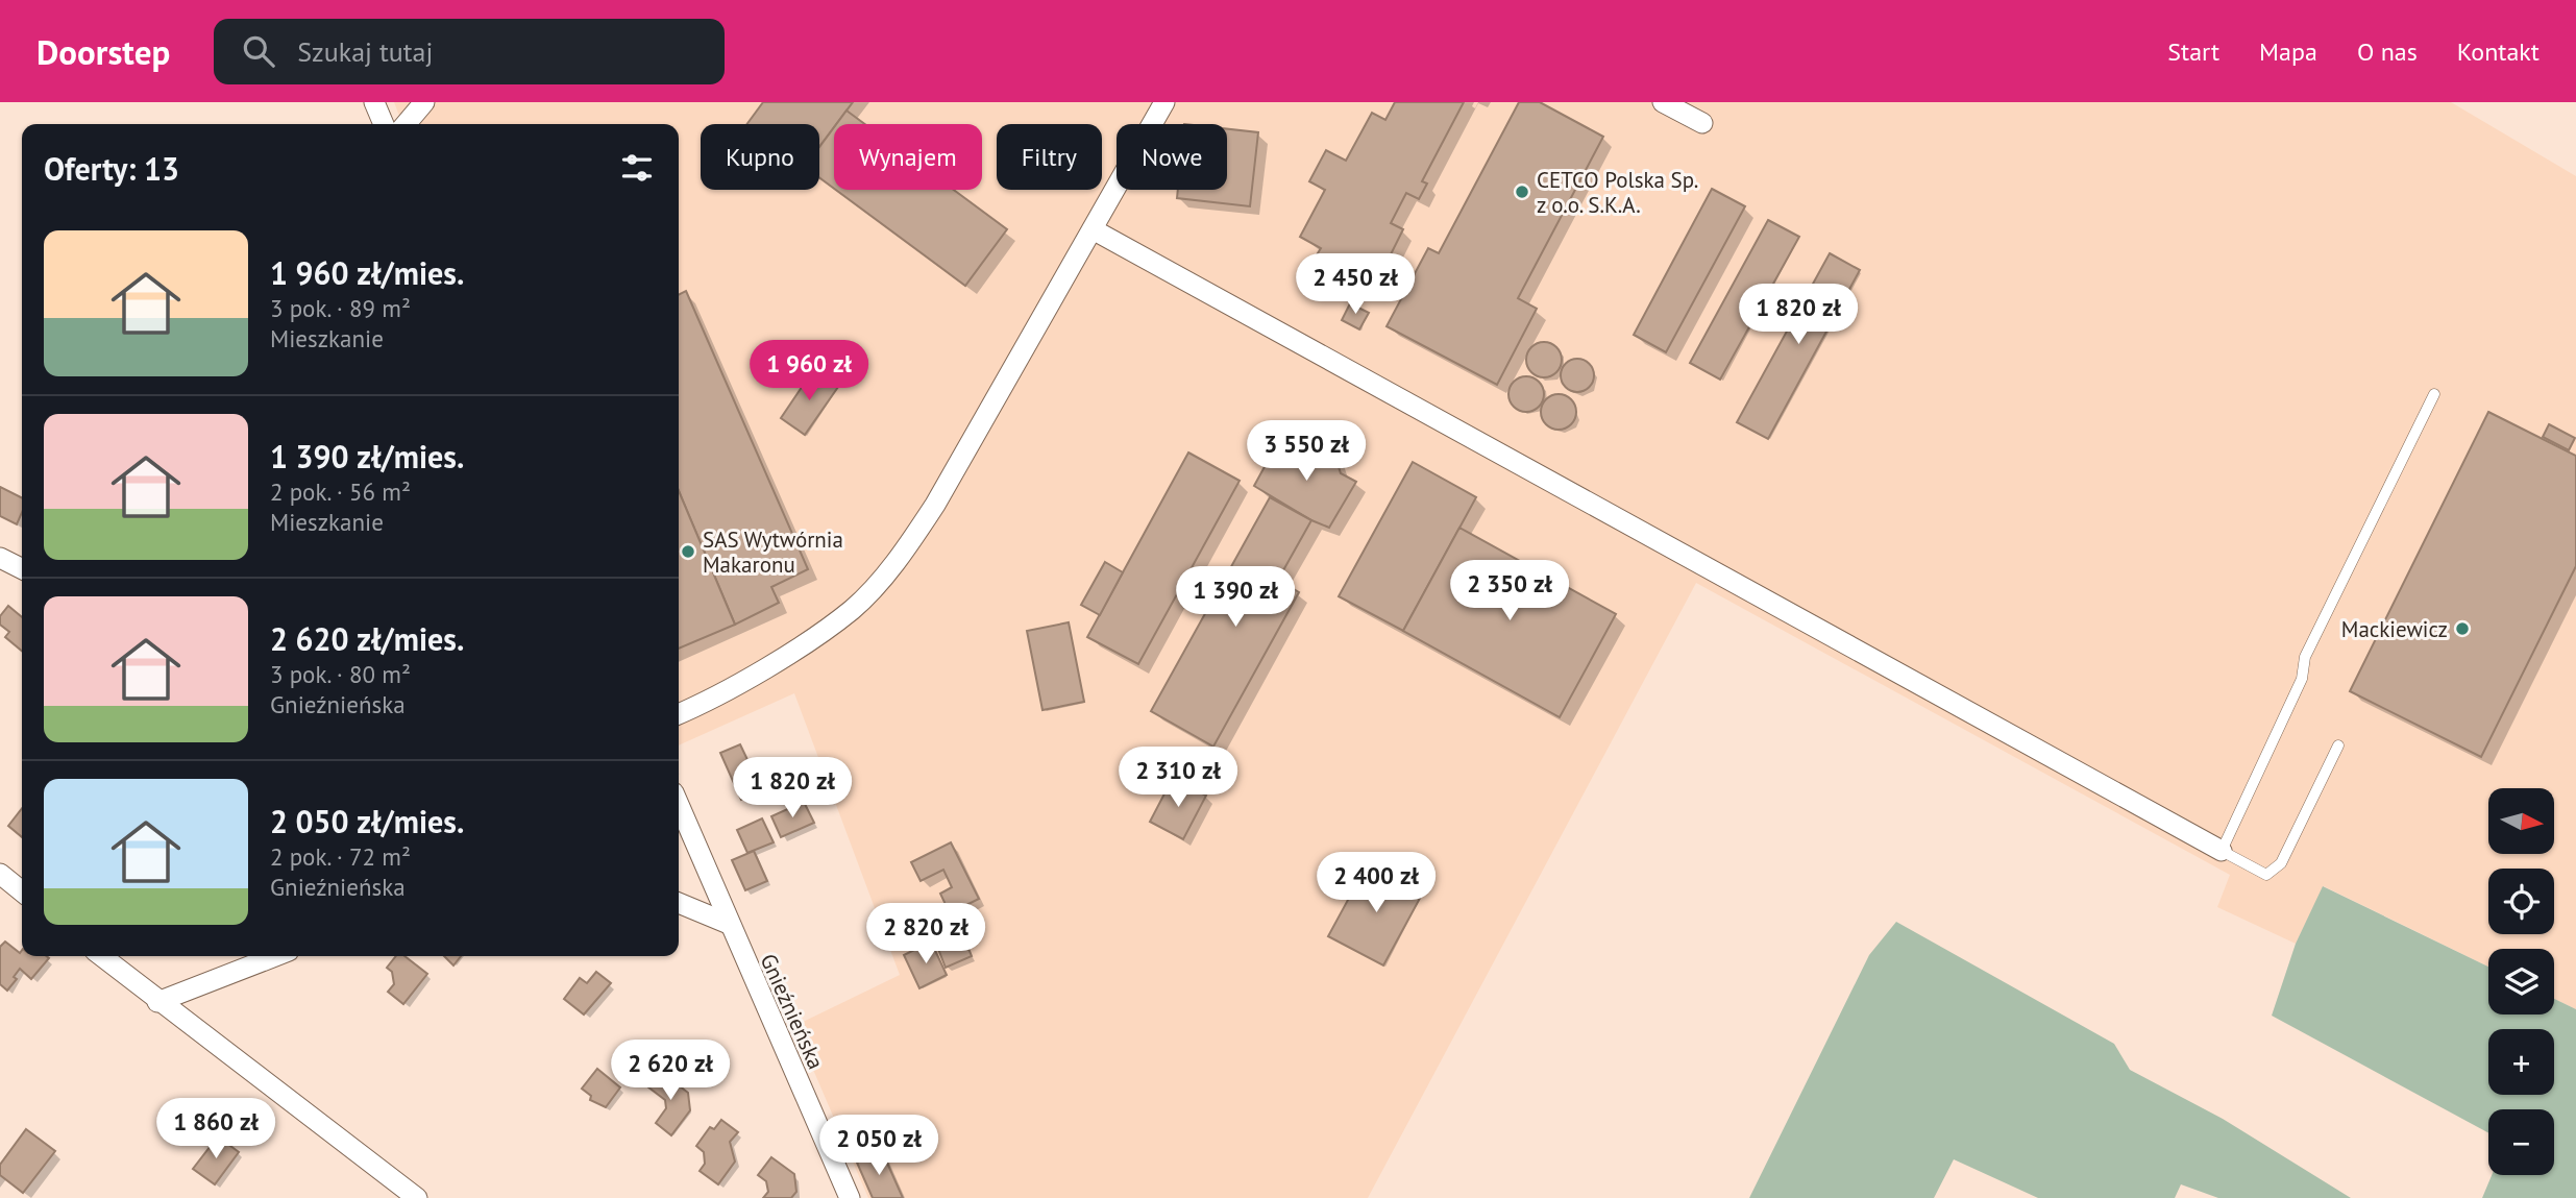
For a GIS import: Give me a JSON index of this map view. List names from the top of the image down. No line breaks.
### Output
{"streets":{"street":["Gnieźnieńska"]},"places":["CETCO Polska Sp. z o.o. S.K.A.","SAS Wytwórnia Makaronu","Mackiewicz"],"north":"right","page":{"header":"Doorstep","search":"Szukaj tutaj","nav":["Start","Mapa","O nas","Kontakt"],"chip":["Kupno","Wynajem","Filtry","Nowe"],"heading":"Oferty: 13","list":[{"name":"1 960 zł/mies.","note":"3 pok. · 89 m² · Mieszkanie"},{"name":"1 390 zł/mies.","note":"2 pok. · 56 m² · Mieszkanie"},{"name":"2 620 zł/mies.","note":"3 pok. · 80 m² · Gnieźnieńska"},{"name":"2 050 zł/mies.","note":"2 pok. · 72 m² · Gnieźnieńska"}],"price":["2 450 zł","1 820 zł","1 960 zł","3 550 zł","2 350 zł","1 390 zł","2 310 zł","1 820 zł","2 400 zł","2 820 zł","2 620 zł","1 860 zł","2 050 zł"],"map_buttons":["+","−"]}}
